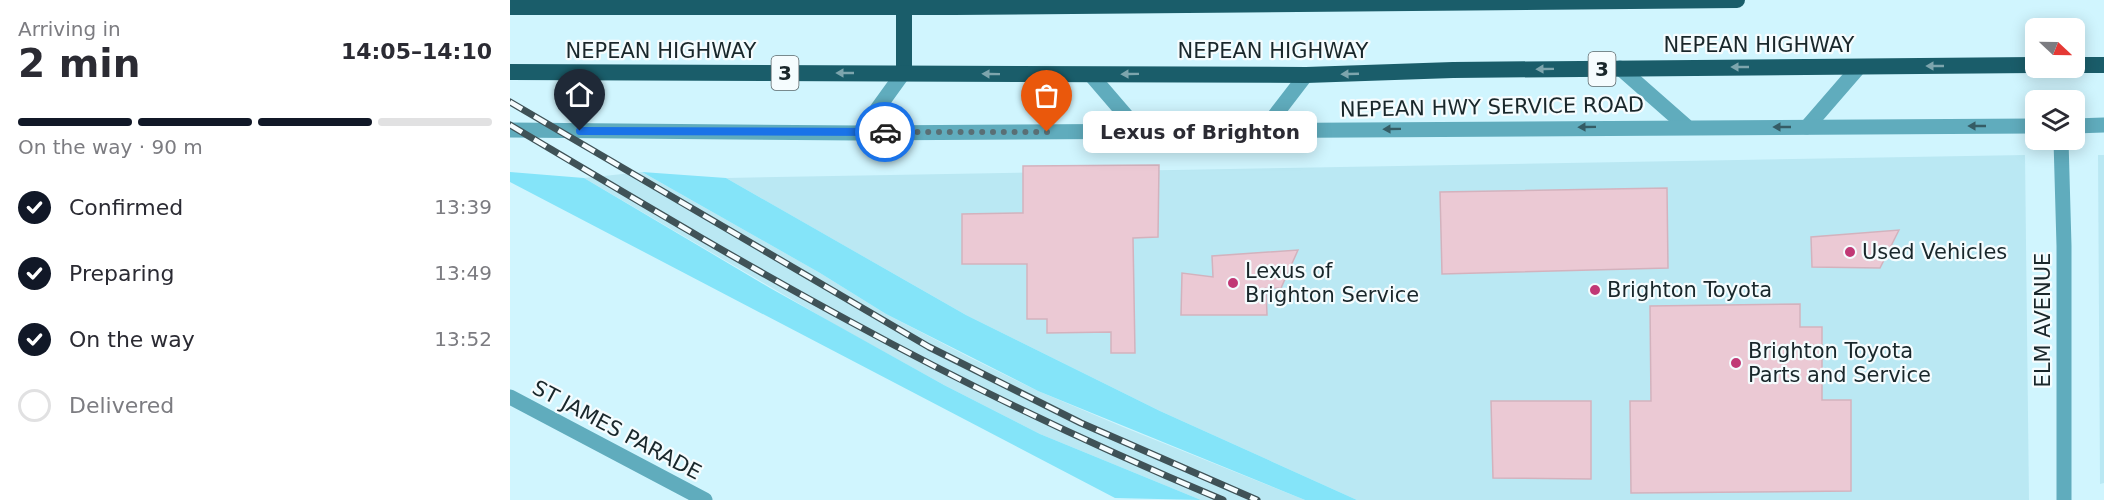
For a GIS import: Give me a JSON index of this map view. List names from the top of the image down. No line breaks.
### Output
{"streets":{"highway":["NEPEAN HIGHWAY","3"],"street":["NEPEAN HWY SERVICE ROAD","ELM AVENUE","ST JAMES PARADE"]},"crossings":[["NEPEAN HIGHWAY","NEPEAN HWY SERVICE ROAD"]],"one_way":["NEPEAN HWY SERVICE ROAD"],"places":["Lexus of Brighton","Used Vehicles","Lexus of Brighton Service","Brighton Toyota","Brighton Toyota Parts and Service"],"north":"right","page":{"heading":["2 min","Arriving in","14:05–14:10"],"bar":"On the way · 90 m","bubble":"Lexus of Brighton","list":[["Confirmed","13:39"],["Preparing","13:49"],["On the way","13:52"],"Delivered"]}}
